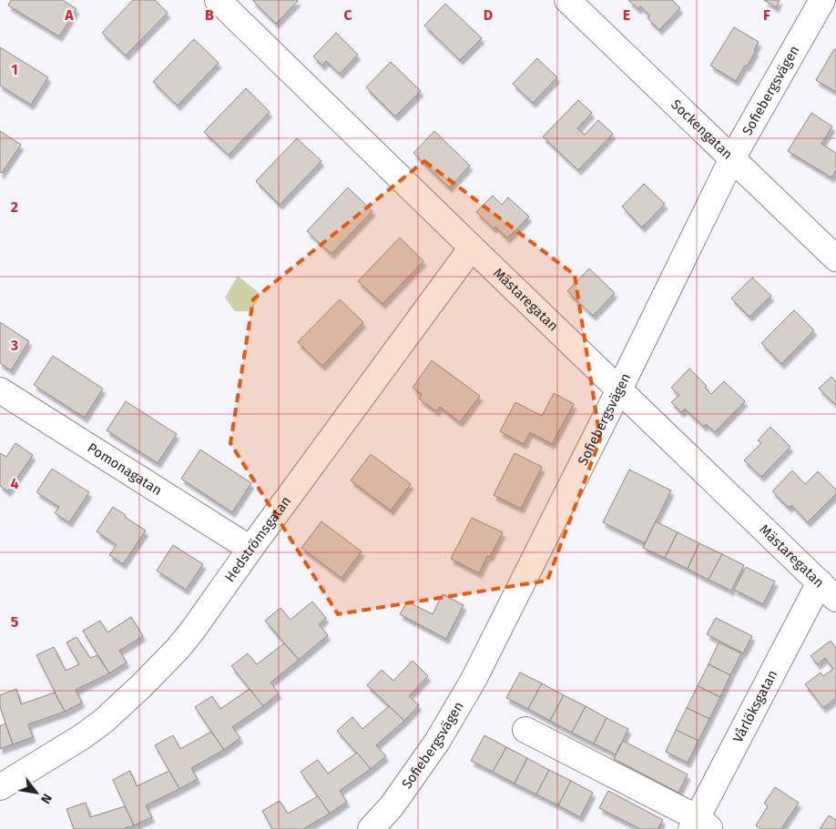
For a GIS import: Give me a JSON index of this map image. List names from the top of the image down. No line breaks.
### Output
{"streets":{"street":["Sofiebergsvägen","Sockengatan","Mästaregatan","Pomonagatan","Hedströmsgatan","Vårlöksgatan"]},"crossings":[["Sofiebergsvägen","Sockengatan"],["Sofiebergsvägen","Mästaregatan"],["Mästaregatan","Hedströmsgatan"],["Mästaregatan","Vårlöksgatan"],["Pomonagatan","Hedströmsgatan"]],"north":"bottom right","grid":{"columns":["A","B","C","D","E","F"],"rows":["1","2","3","4","5"]}}
